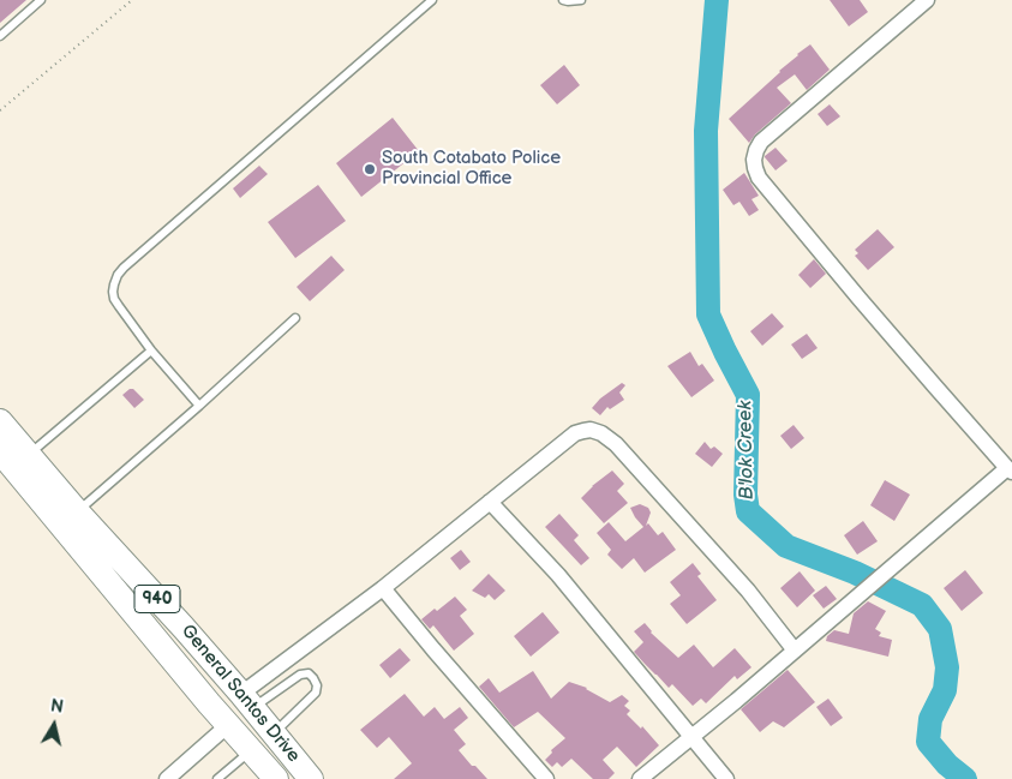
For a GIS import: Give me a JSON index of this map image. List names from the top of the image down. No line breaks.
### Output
{"streets":{"highway":["940","General Santos Drive"]},"water":["B'lok Creek"],"places":["South Cotabato Police Provincial Office"],"north":"top"}
